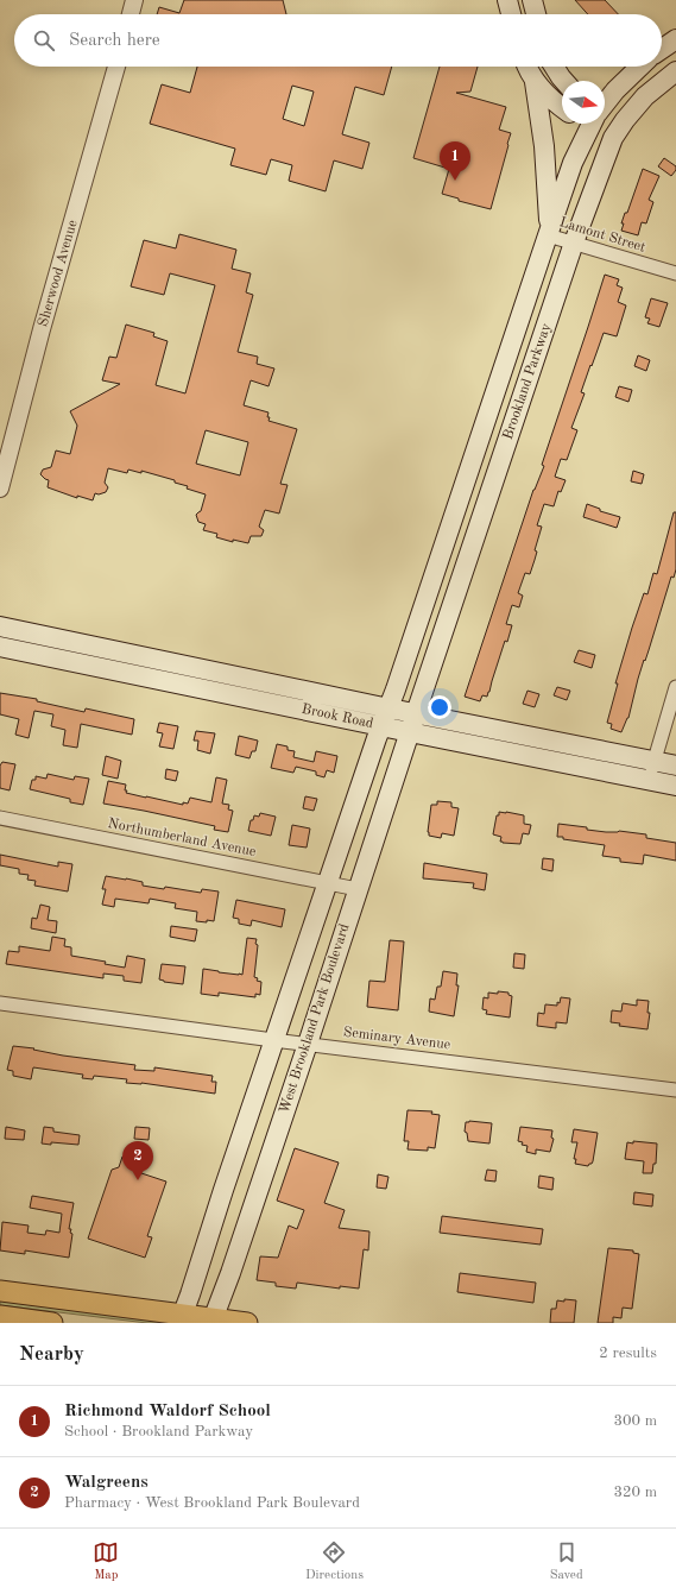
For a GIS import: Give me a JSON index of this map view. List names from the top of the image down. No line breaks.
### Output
{"streets":{"main road":["Brookland Parkway","Brook Road","West Brookland Park Boulevard"],"street":["Lamont Street","Sherwood Avenue","Northumberland Avenue","Seminary Avenue"]},"crossings":[["Lamont Street","Brookland Parkway"],["Brookland Parkway","Brook Road"],["Brookland Parkway","West Brookland Park Boulevard"],["Brook Road","West Brookland Park Boulevard"],["Northumberland Avenue","West Brookland Park Boulevard"],["West Brookland Park Boulevard","Seminary Avenue"]],"north":"right","page":{"search":"Search here","pins":["1","2"],"heading":["Nearby","2 results"],"list":[{"mark":"1","name":"Richmond Waldorf School","note":"School · Brookland Parkway","value":"300 m"},{"mark":"2","name":"Walgreens","note":"Pharmacy · West Brookland Park Boulevard","value":"320 m"}],"nav":["Map","Directions","Saved"]}}
